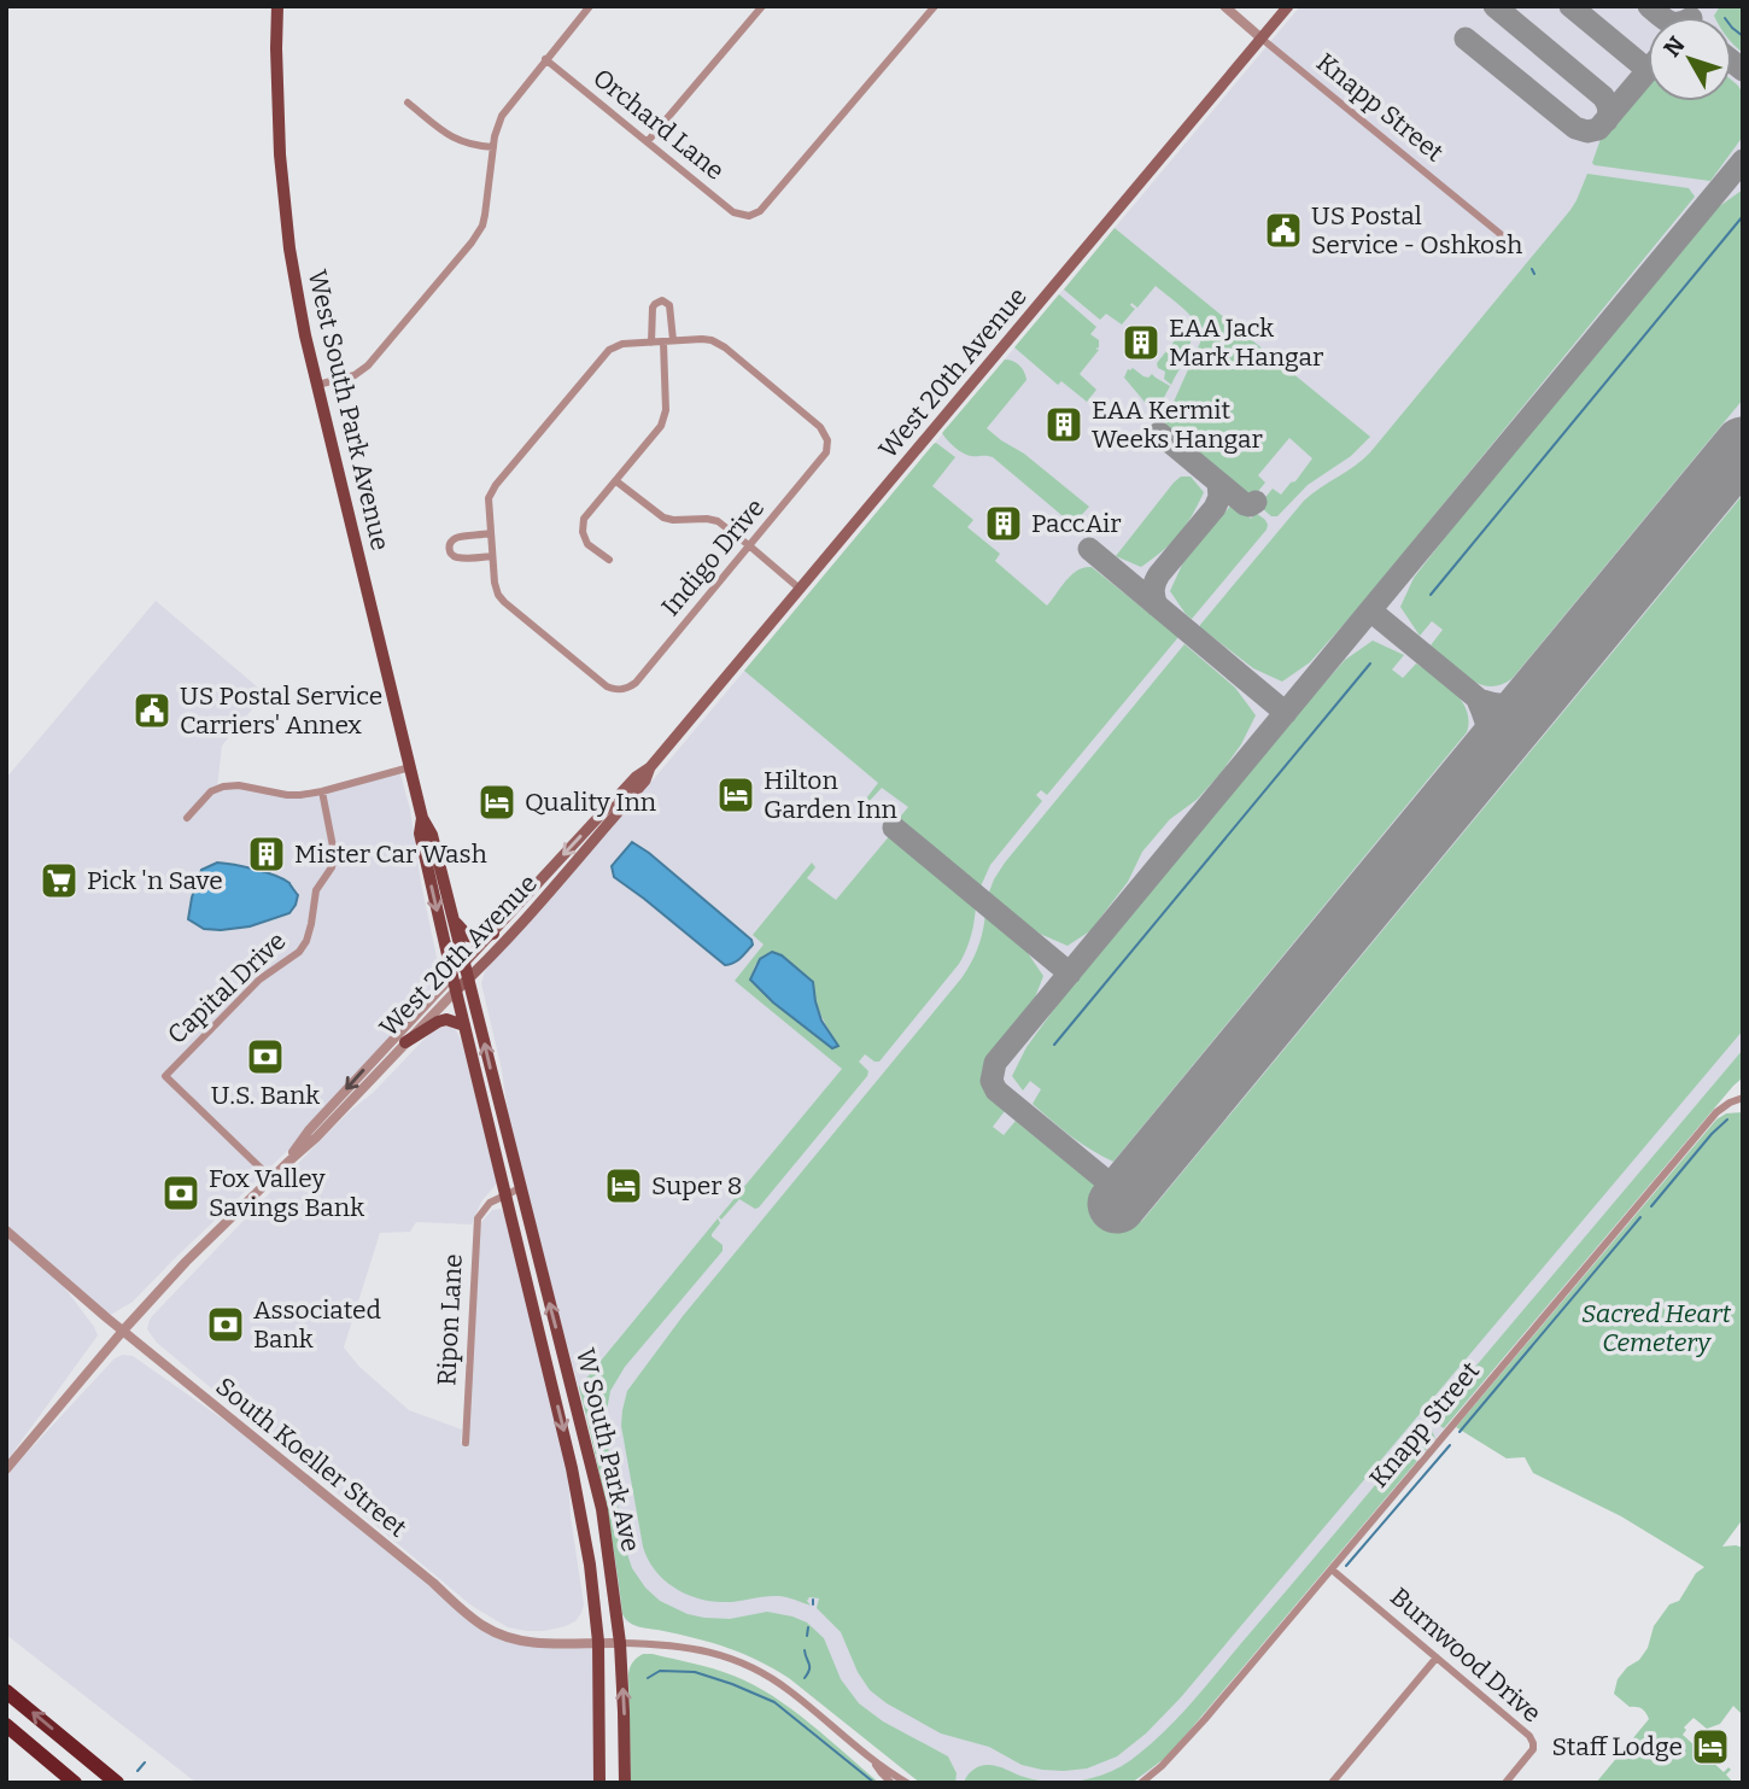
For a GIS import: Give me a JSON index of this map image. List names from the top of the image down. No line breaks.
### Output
{"streets":{"main road":["West 20th Avenue","West South Park Avenue","W South Park Ave"],"street":["Knapp Street","Orchard Lane","Indigo Drive","Capital Drive","Ripon Lane","South Koeller Street","Burnwood Drive"]},"crossings":[["Knapp Street","West 20th Avenue"],["Knapp Street","Burnwood Drive"],["West 20th Avenue","West South Park Avenue"],["West 20th Avenue","Capital Drive"],["West 20th Avenue","South Koeller Street"],["West South Park Avenue","W South Park Ave"],["Ripon Lane","W South Park Ave"],["W South Park Ave","South Koeller Street"]],"parks":["Sacred Heart Cemetery"],"places":{"public building":["US Postal Service - Oshkosh","US Postal Service Carriers' Annex"],"building":["EAA Jack Mark Hangar","EAA Kermit Weeks Hangar","PaccAir","Mister Car Wash"],"hotel":["Hilton Garden Inn","Quality Inn","Super 8","Staff Lodge"],"supermarket":["Pick 'n Save"],"bank":["U.S. Bank","Fox Valley Savings Bank","Associated Bank"]},"north":"top left"}
